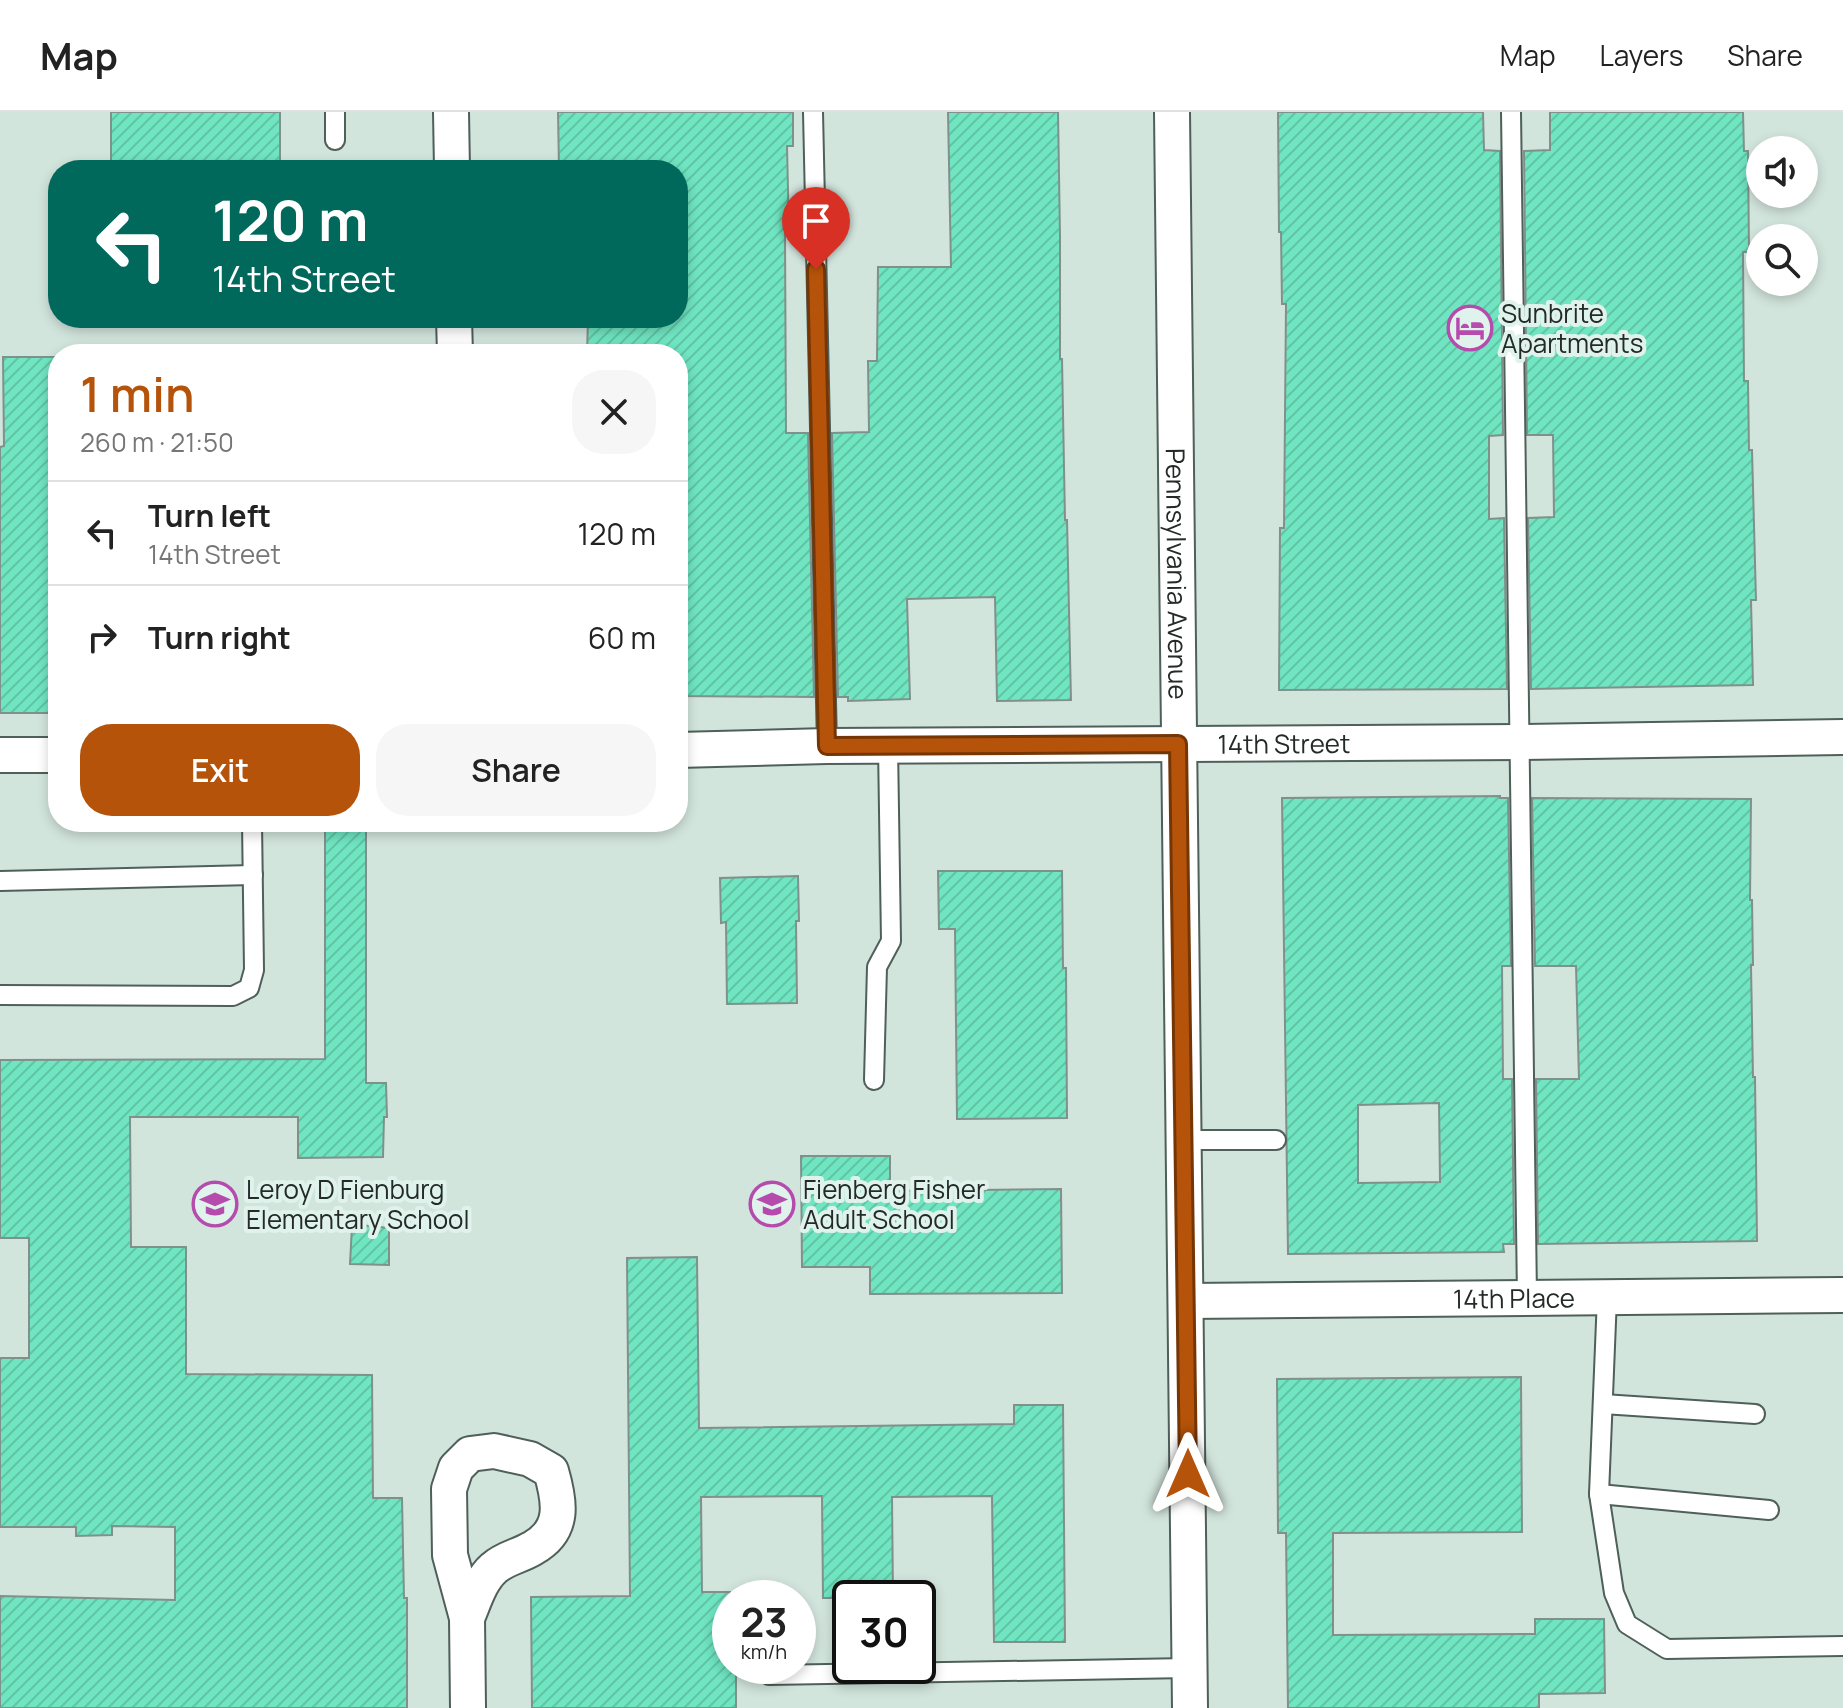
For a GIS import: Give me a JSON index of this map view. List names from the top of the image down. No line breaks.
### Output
{"streets":{"street":["Pennsylvania Avenue","14th Street","14th Place"]},"crossings":[["Pennsylvania Avenue","14th Street"],["Pennsylvania Avenue","14th Place"]],"places":{"hotel":["Sunbrite Apartments"],"school or university":["Leroy D Fienburg Elementary School","Fienberg Fisher Adult School"]},"page":{"header":"Map","nav":["Map","Layers","Share"],"turn":["120 m","14th Street"],"heading":["1 min","260 m · 21:50"],"list":[{"name":"Turn left","note":"14th Street","value":"120 m"},{"name":"Turn right","value":"60 m"}],"buttons":["Exit","Share"],"speed":"23 km/h","limit":"30"}}
